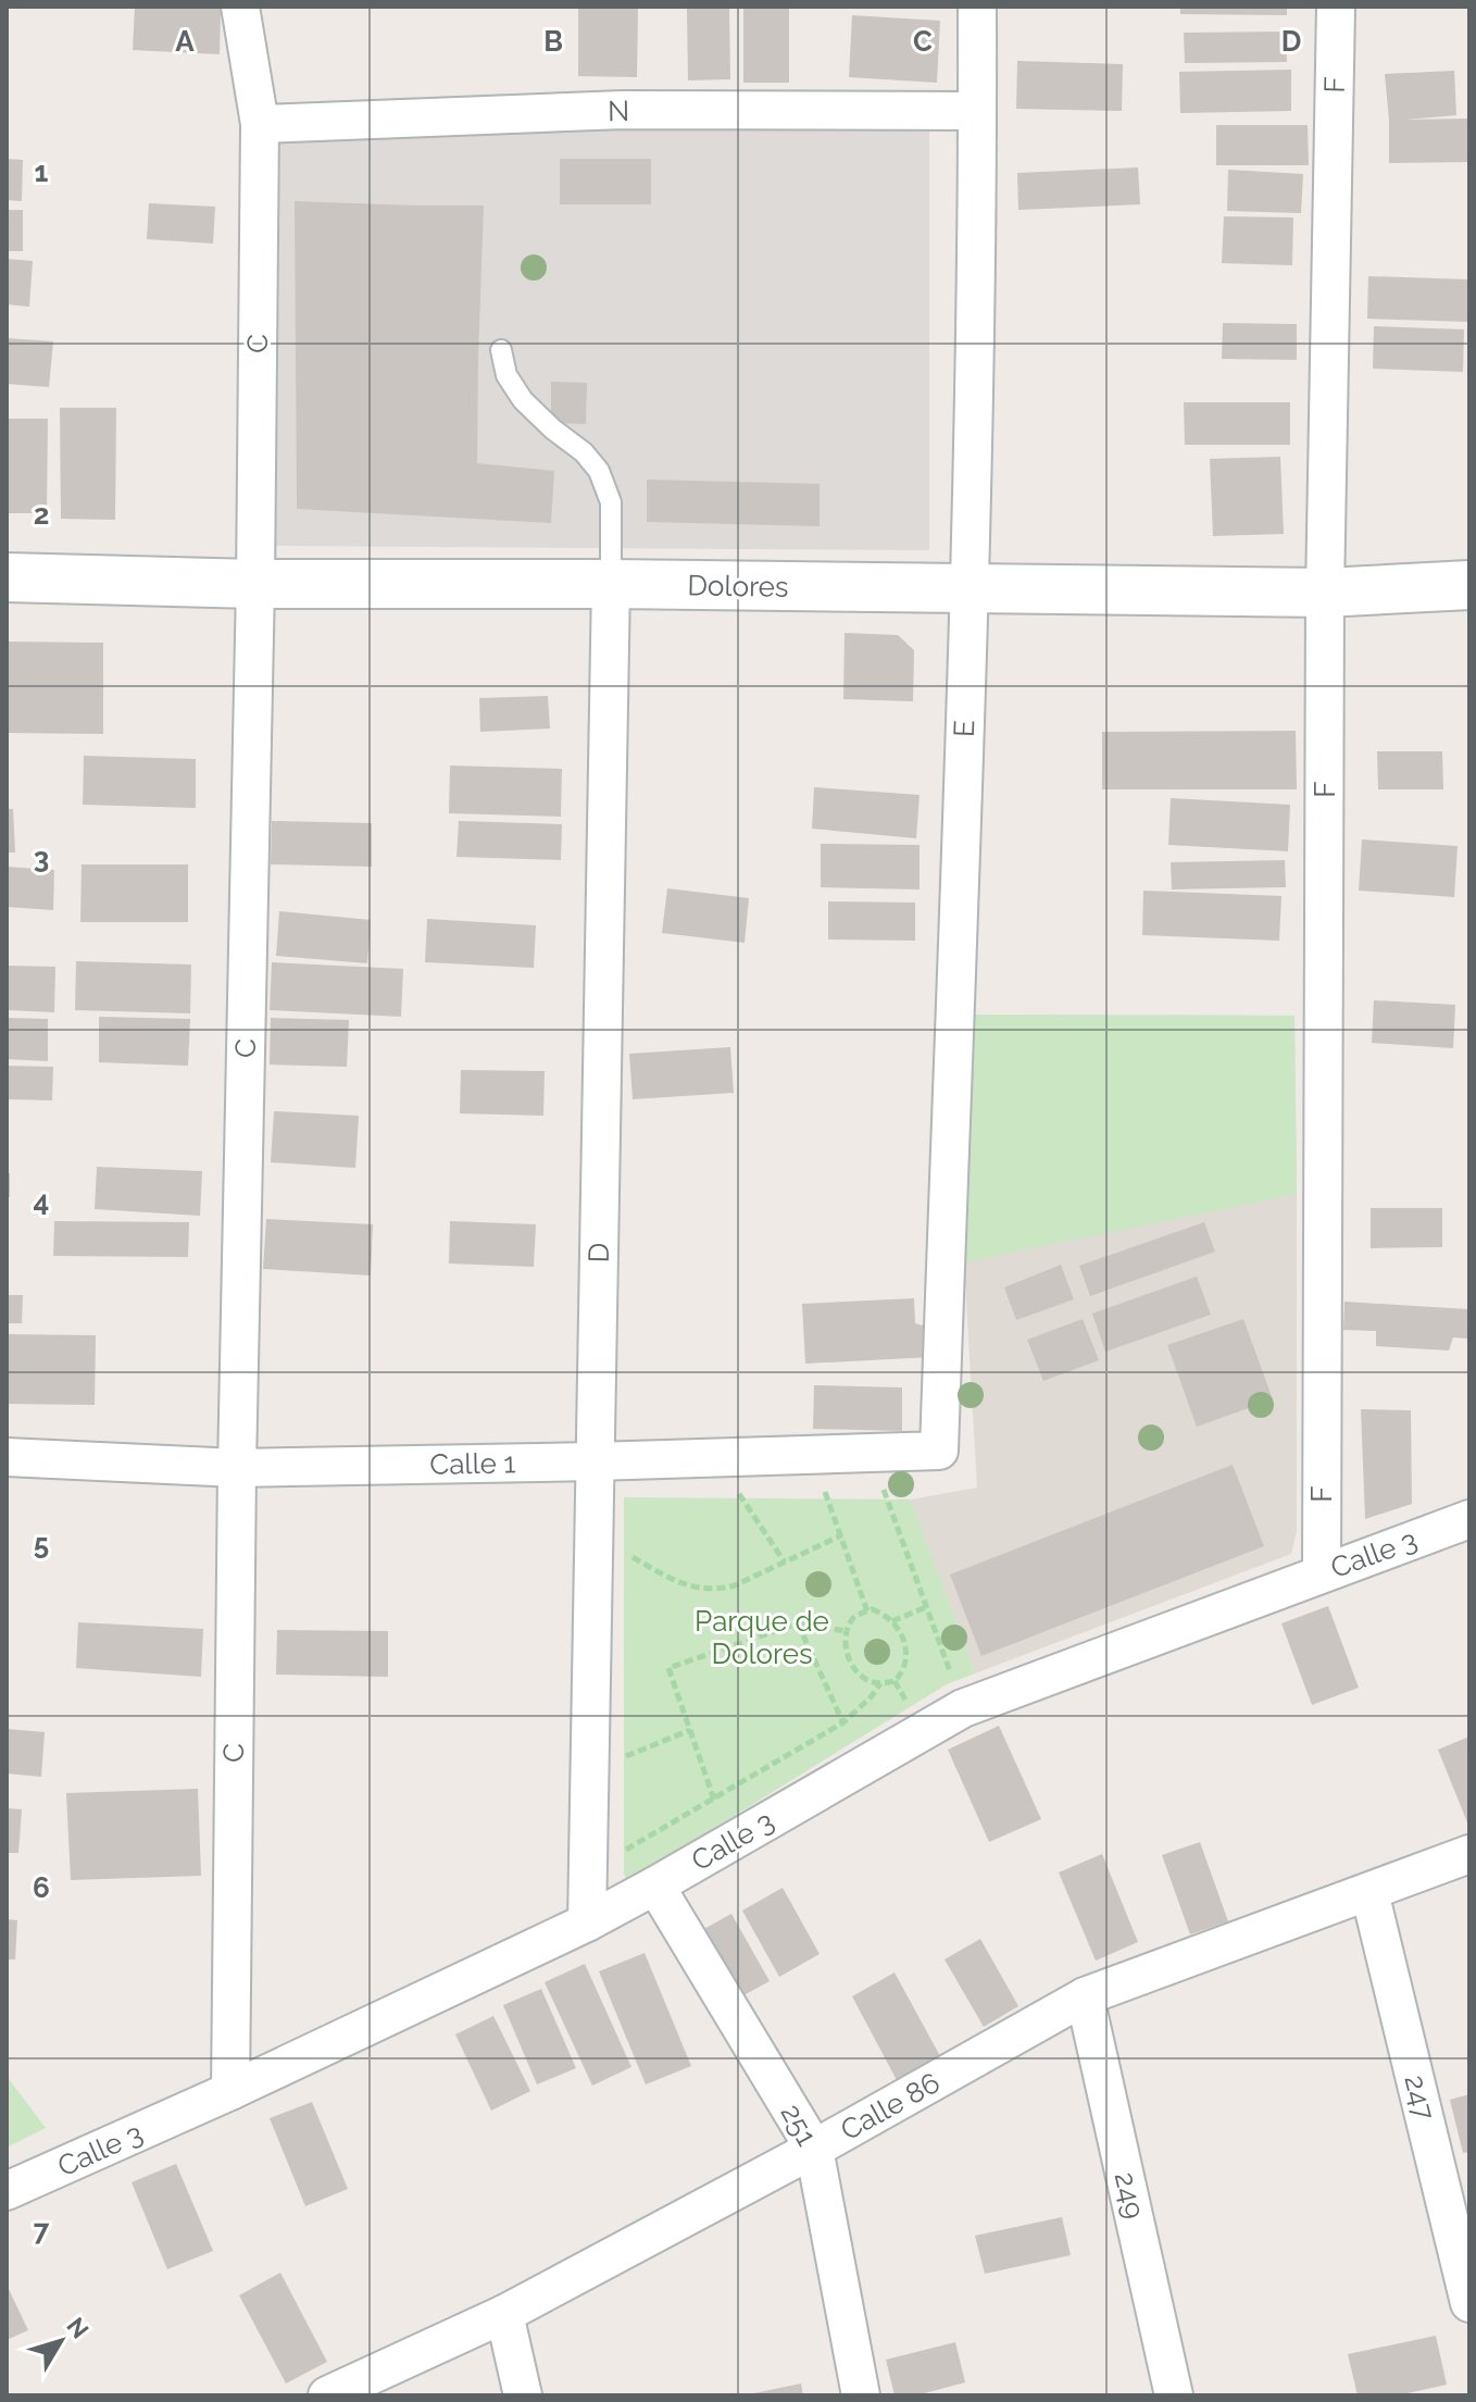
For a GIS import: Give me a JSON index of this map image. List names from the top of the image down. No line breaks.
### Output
{"streets":{"street":["F","N","C","Dolores","E","D","Calle 1","Calle 3","247","Calle 86","251","249"]},"crossings":[["F","Dolores"],["F","Calle 3"],["N","C"],["N","E"],["C","Dolores"],["C","Calle 1"],["C","Calle 3"],["Dolores","E"],["Dolores","D"],["E","Calle 1"],["D","Calle 1"],["D","Calle 3"],["Calle 3","251"],["247","Calle 86"],["Calle 86","251"],["Calle 86","249"]],"parks":["Parque de Dolores"],"north":"top right","grid":{"columns":["A","B","C","D"],"rows":["1","2","3","4","5","6","7"]}}
